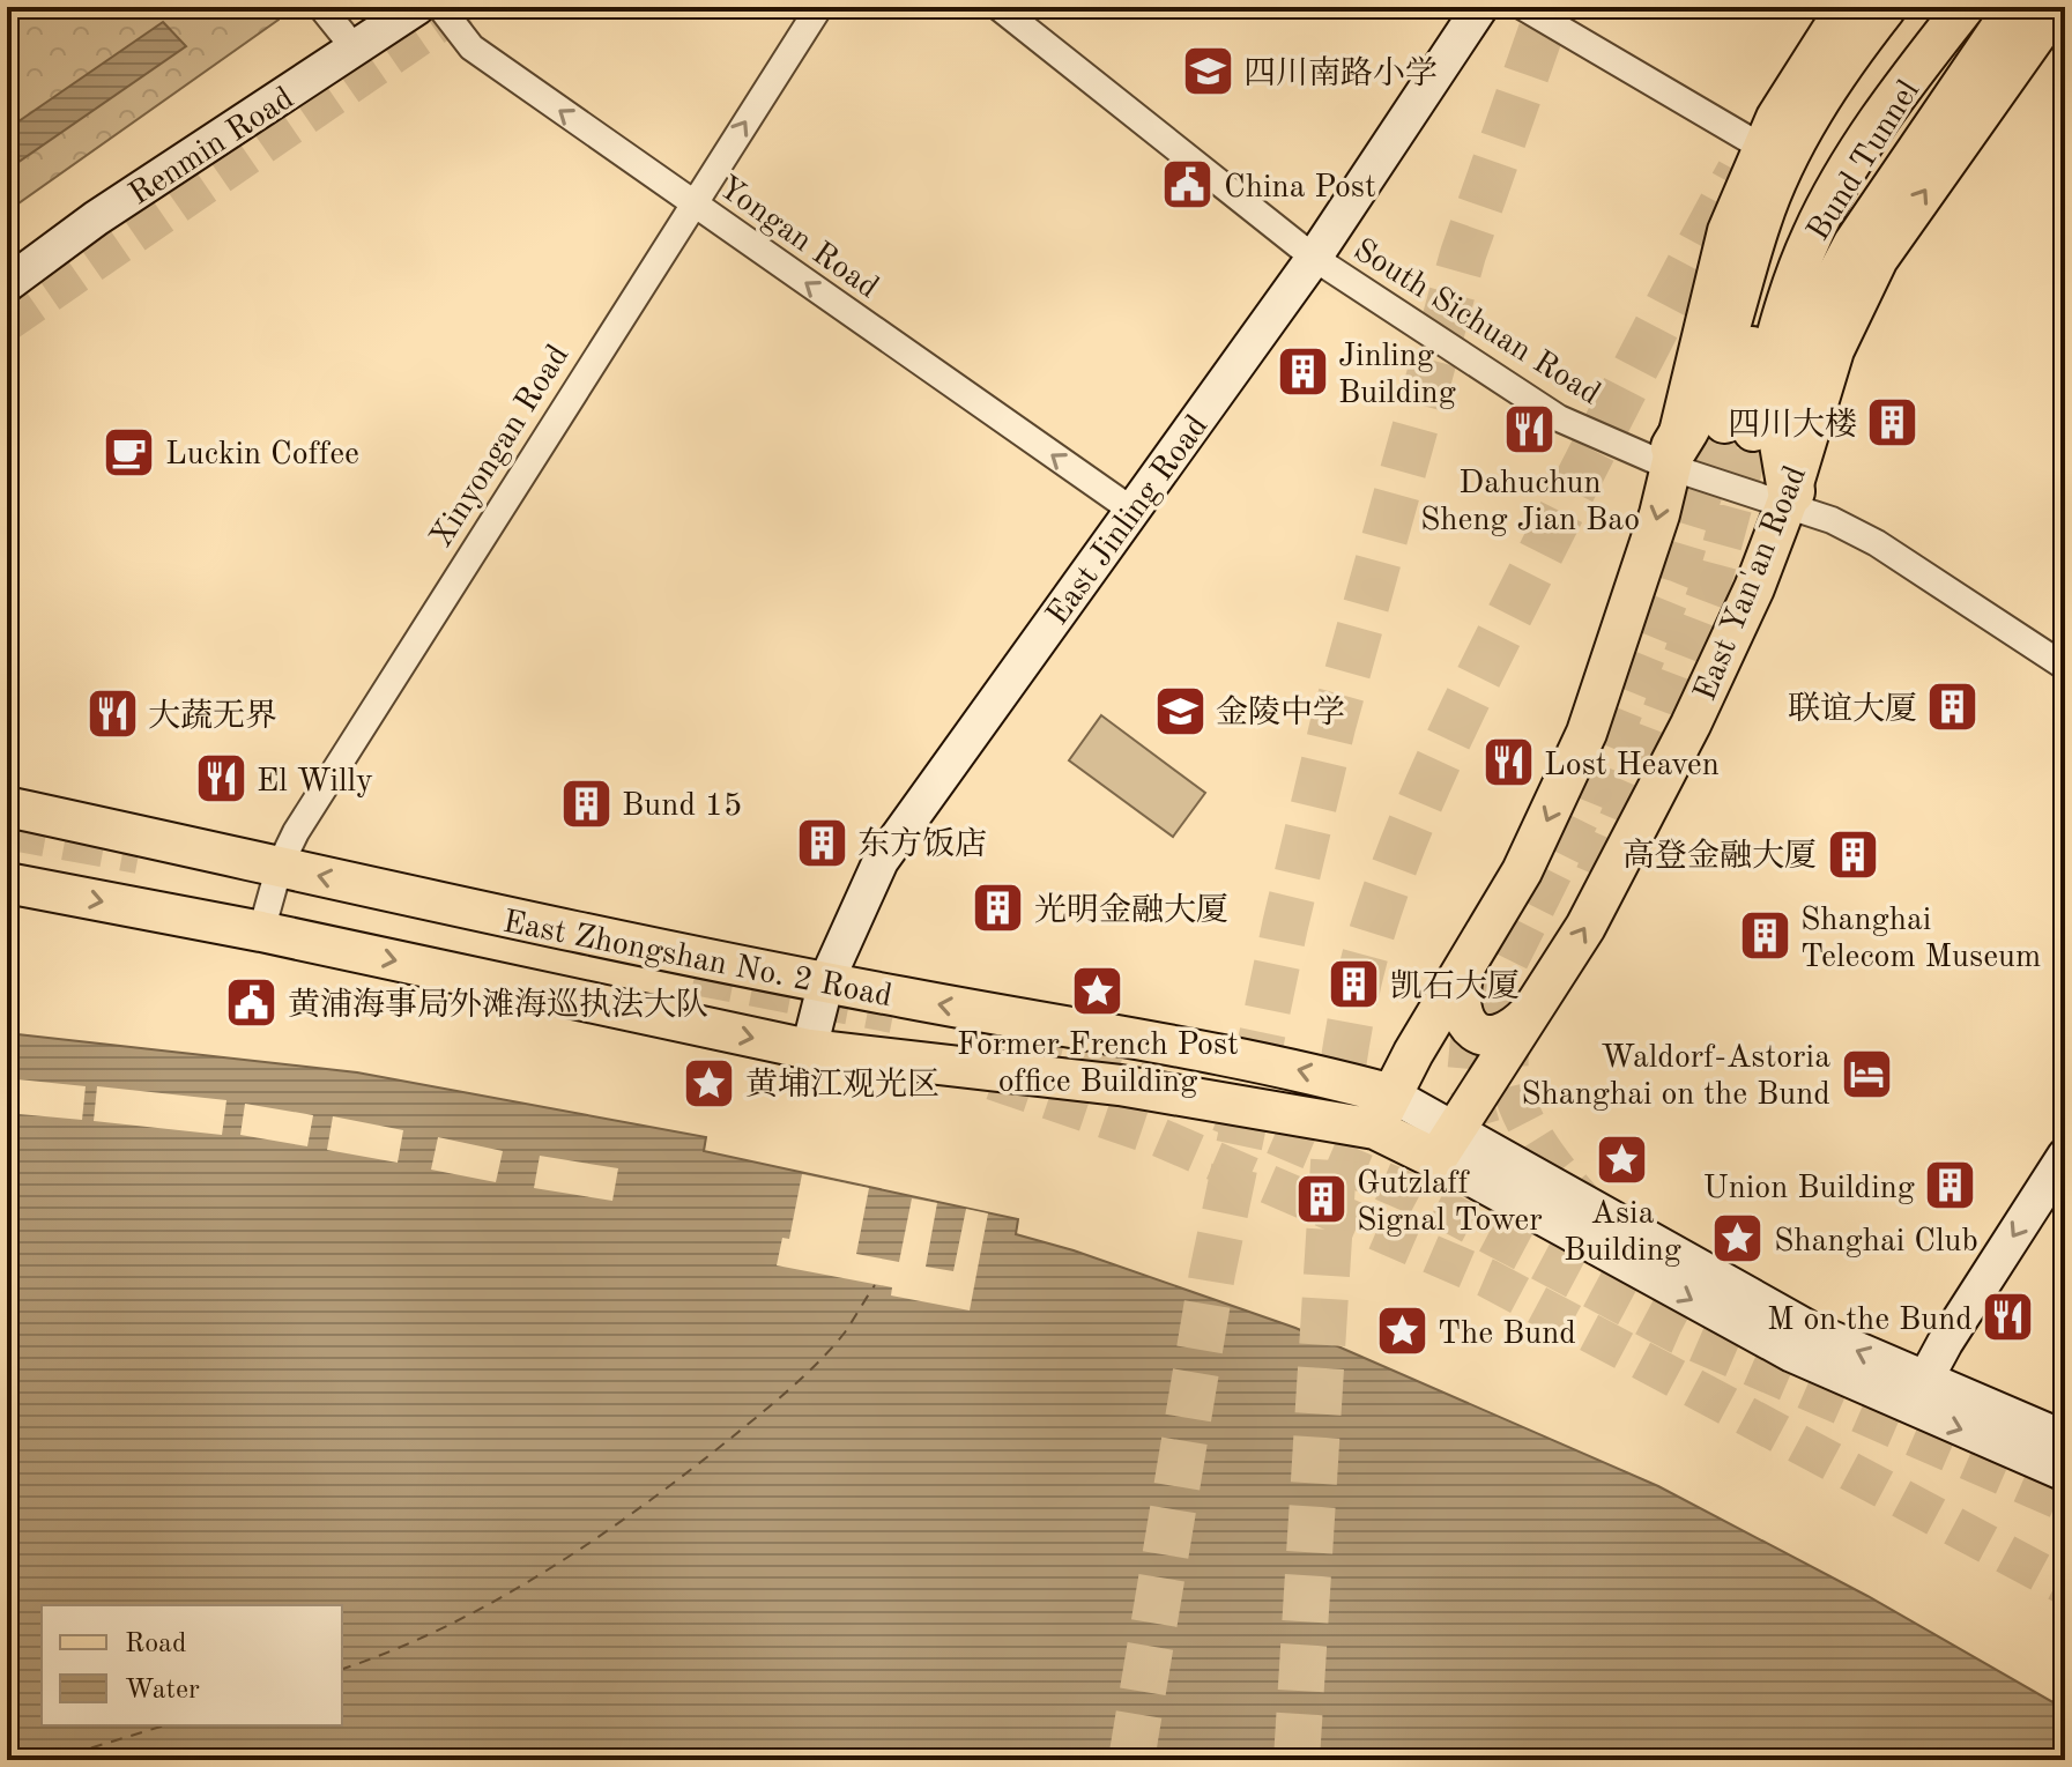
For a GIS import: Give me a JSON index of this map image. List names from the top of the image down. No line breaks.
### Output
{"streets":{"main road":["Bund Tunnel","East Yan'an Road","East Zhongshan No. 2 Road"],"street":["Renmin Road","Yongan Road","South Sichuan Road","Xinyongan Road","East Jinling Road"]},"crossings":[["Yongan Road","Xinyongan Road"],["Yongan Road","East Jinling Road"],["South Sichuan Road","East Jinling Road"],["South Sichuan Road","East Yan'an Road"],["Xinyongan Road","East Zhongshan No. 2 Road"],["East Jinling Road","East Zhongshan No. 2 Road"]],"one_way":["Yongan Road"],"places":{"school or university":["四川南路小学","金陵中学"],"public building":["China Post","黄浦海事局外滩海巡执法大队"],"building":["Jinling Building","四川大楼","联谊大厦","Bund 15","东方饭店","高登金融大厦","光明金融大厦","Shanghai Telecom Museum","凯石大厦","Union Building","Gutzlaff Signal Tower"],"restaurant":["Dahuchun Sheng Jian Bao","大蔬无界","Lost Heaven","El Willy","M on the Bund"],"cafe":["Luckin Coffee"],"place":["Former French Post office Building","黄埔江观光区","Asia Building","Shanghai Club","The Bund"],"hotel":["Waldorf-Astoria Shanghai on the Bund"]},"legend":["Road","Water"]}
